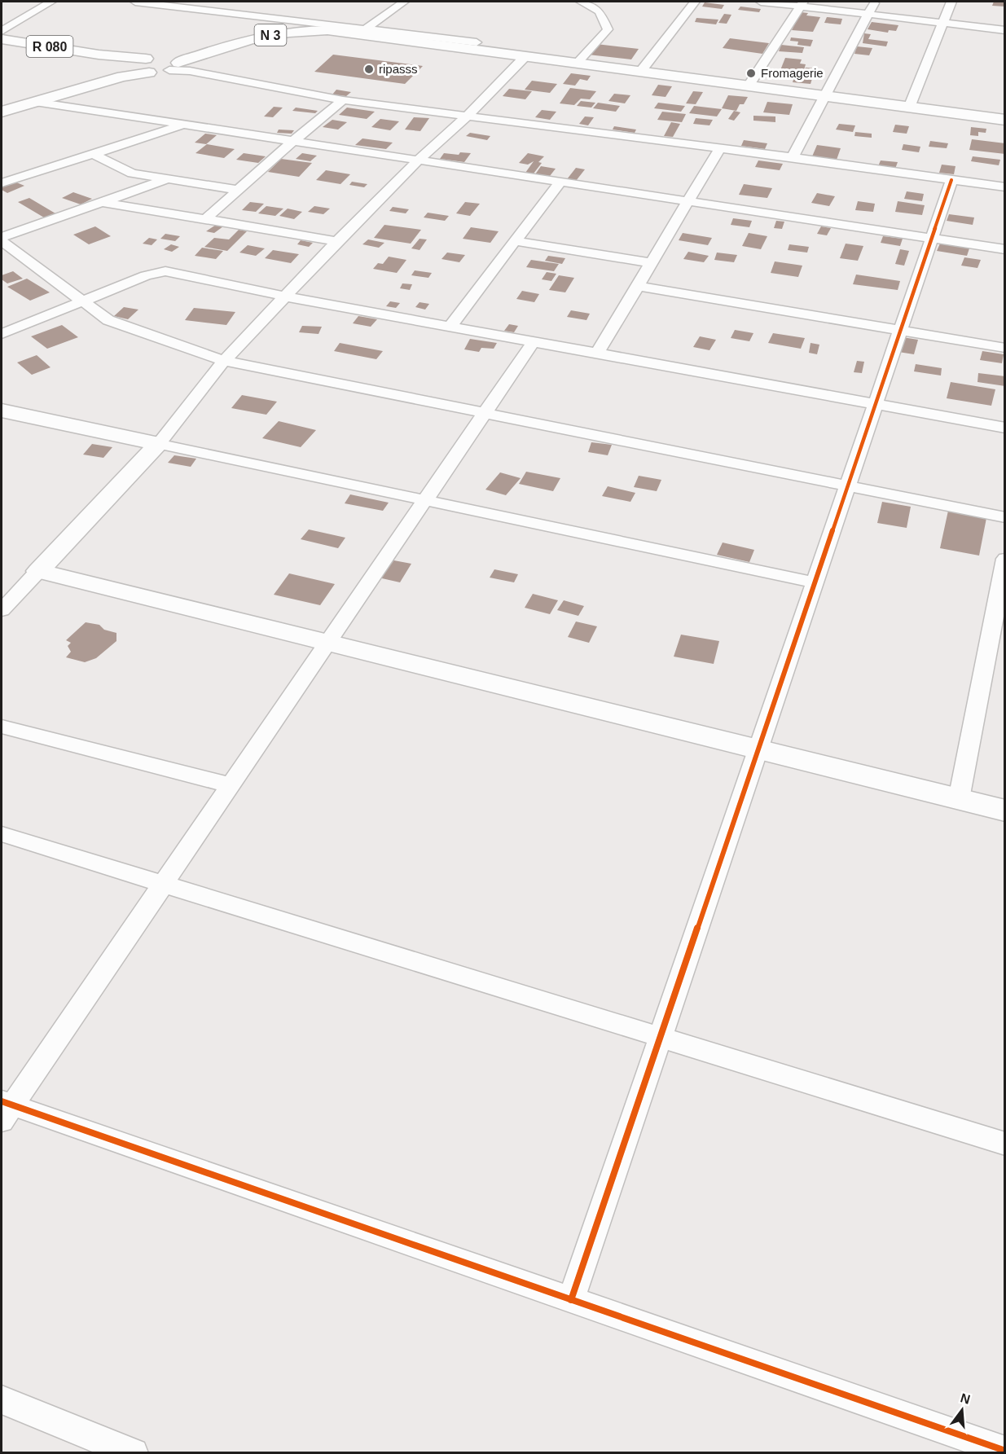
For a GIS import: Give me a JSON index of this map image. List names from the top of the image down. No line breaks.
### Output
{"streets":{"main road":["N 3","R 080"]},"places":["ripasss","Fromagerie"],"north":"top"}
